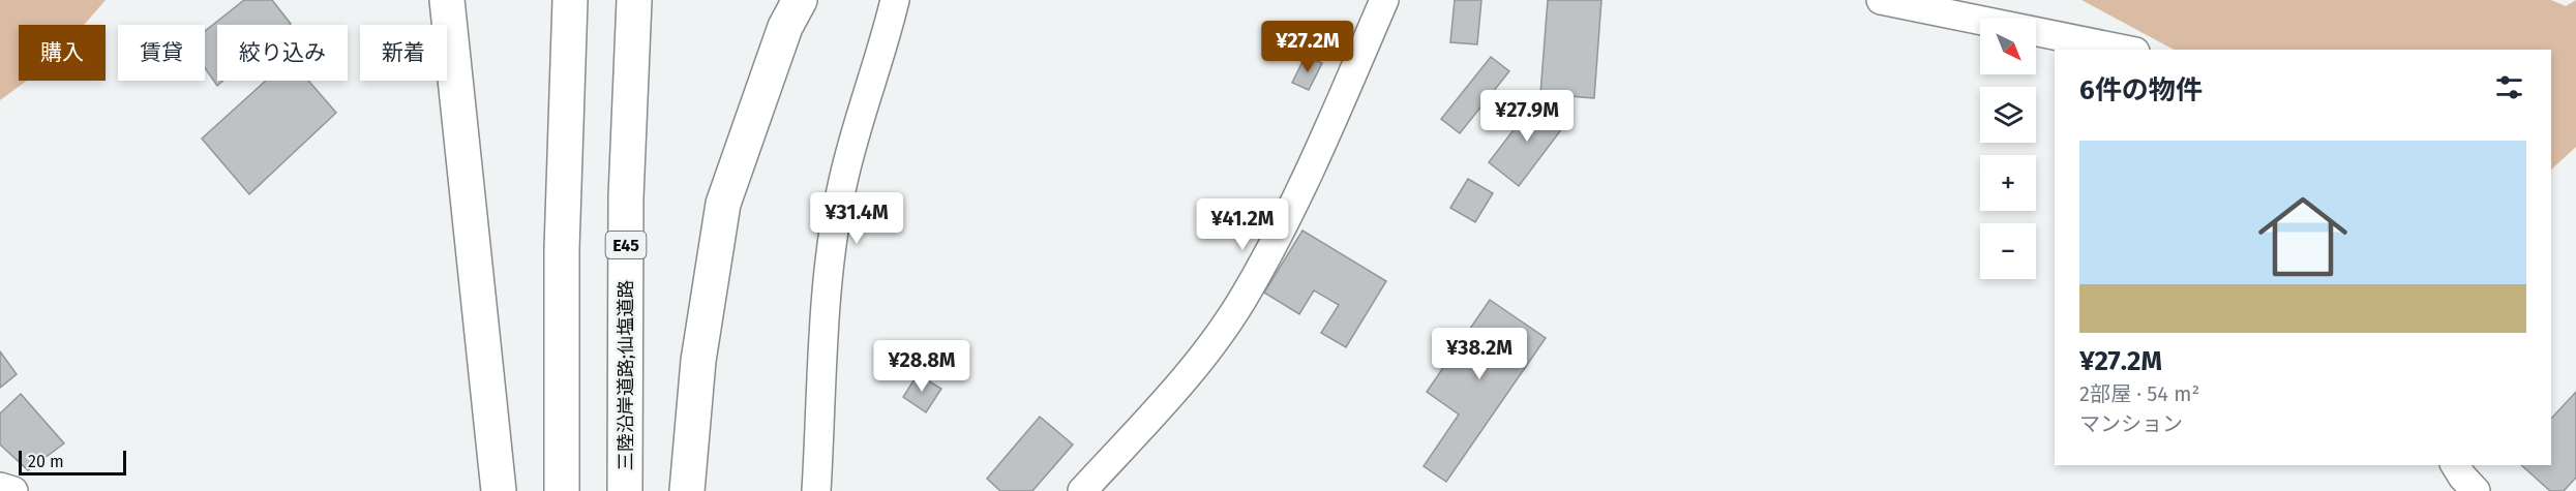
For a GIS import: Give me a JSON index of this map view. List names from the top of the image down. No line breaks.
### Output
{"streets":{"highway":["E45","三陸沿岸道路;仙塩道路"]},"scale_bar":"20 m","north":"bottom right","page":{"map_buttons":["+","−"],"price":["¥27.2M","¥27.9M","¥31.4M","¥41.2M","¥38.2M","¥28.8M"],"chip":["購入","賃貸","絞り込み","新着"],"heading":"6件の物件","list":[{"name":"¥27.2M","note":"2部屋 · 54 m² · マンション"}],"scale":"20 m"}}
